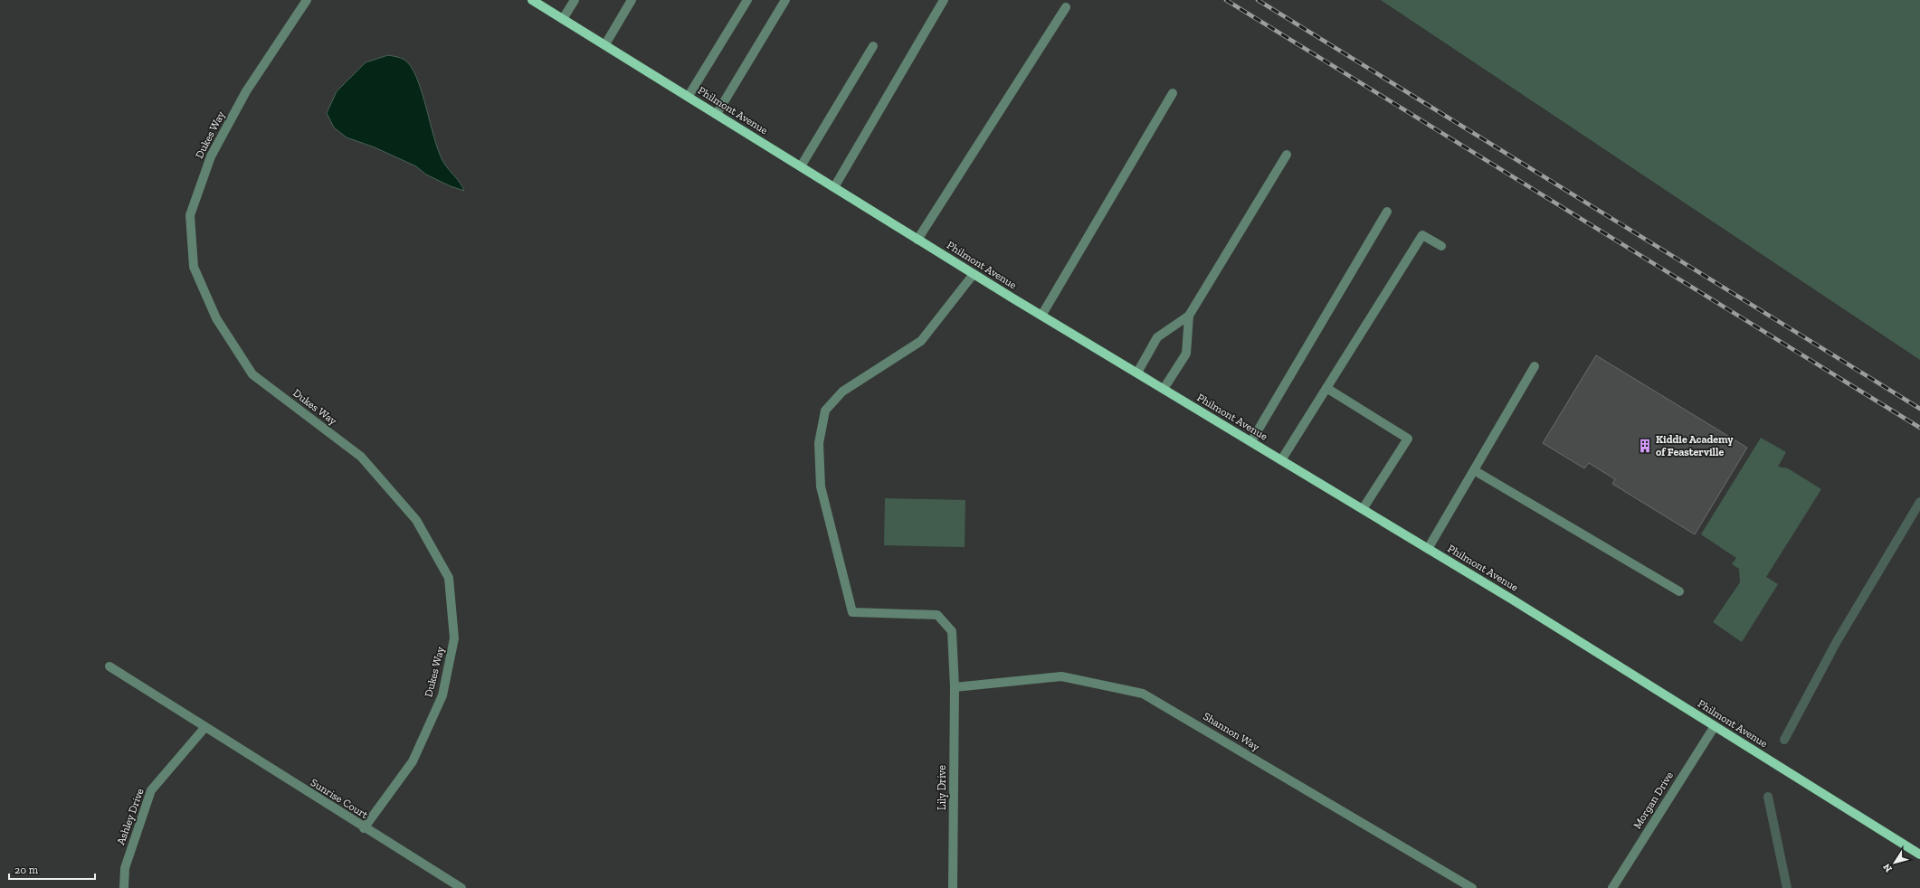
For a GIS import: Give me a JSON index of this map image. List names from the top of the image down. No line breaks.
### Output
{"streets":{"main road":["Philmont Avenue"],"street":["Dukes Way","Shannon Way","Lily Drive","Sunrise Court","Morgan Drive","Ashley Drive"]},"crossings":[["Philmont Avenue","Lily Drive"],["Philmont Avenue","Morgan Drive"],["Dukes Way","Sunrise Court"],["Shannon Way","Lily Drive"],["Sunrise Court","Ashley Drive"]],"places":{"building":["Kiddie Academy of Feasterville"]},"scale_bar":"20 m","north":"bottom left"}
